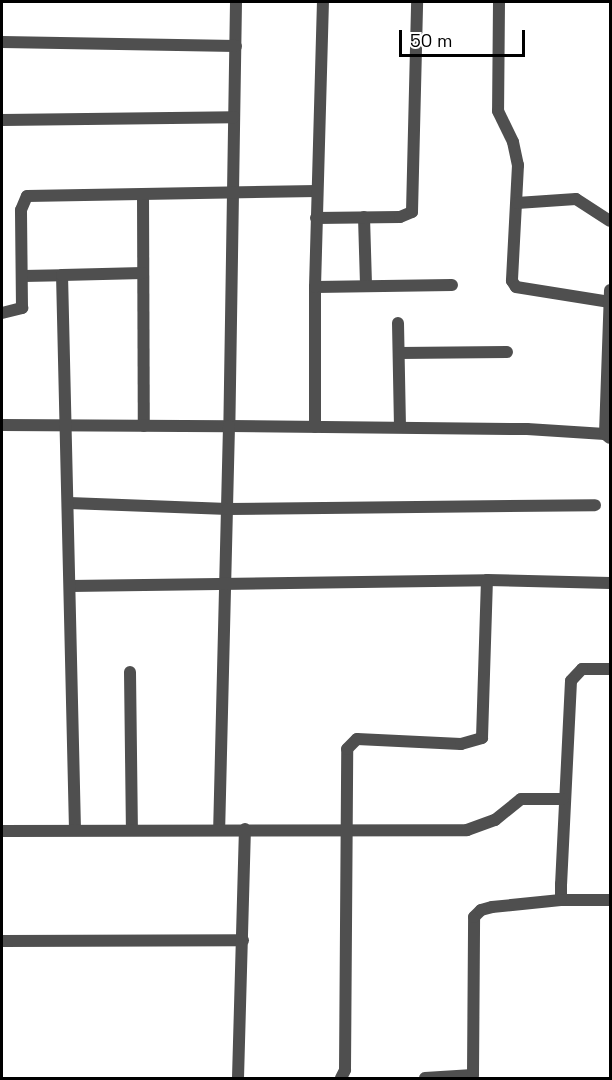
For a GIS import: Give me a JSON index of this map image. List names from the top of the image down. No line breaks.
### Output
{"scale_bar":"50 m"}
